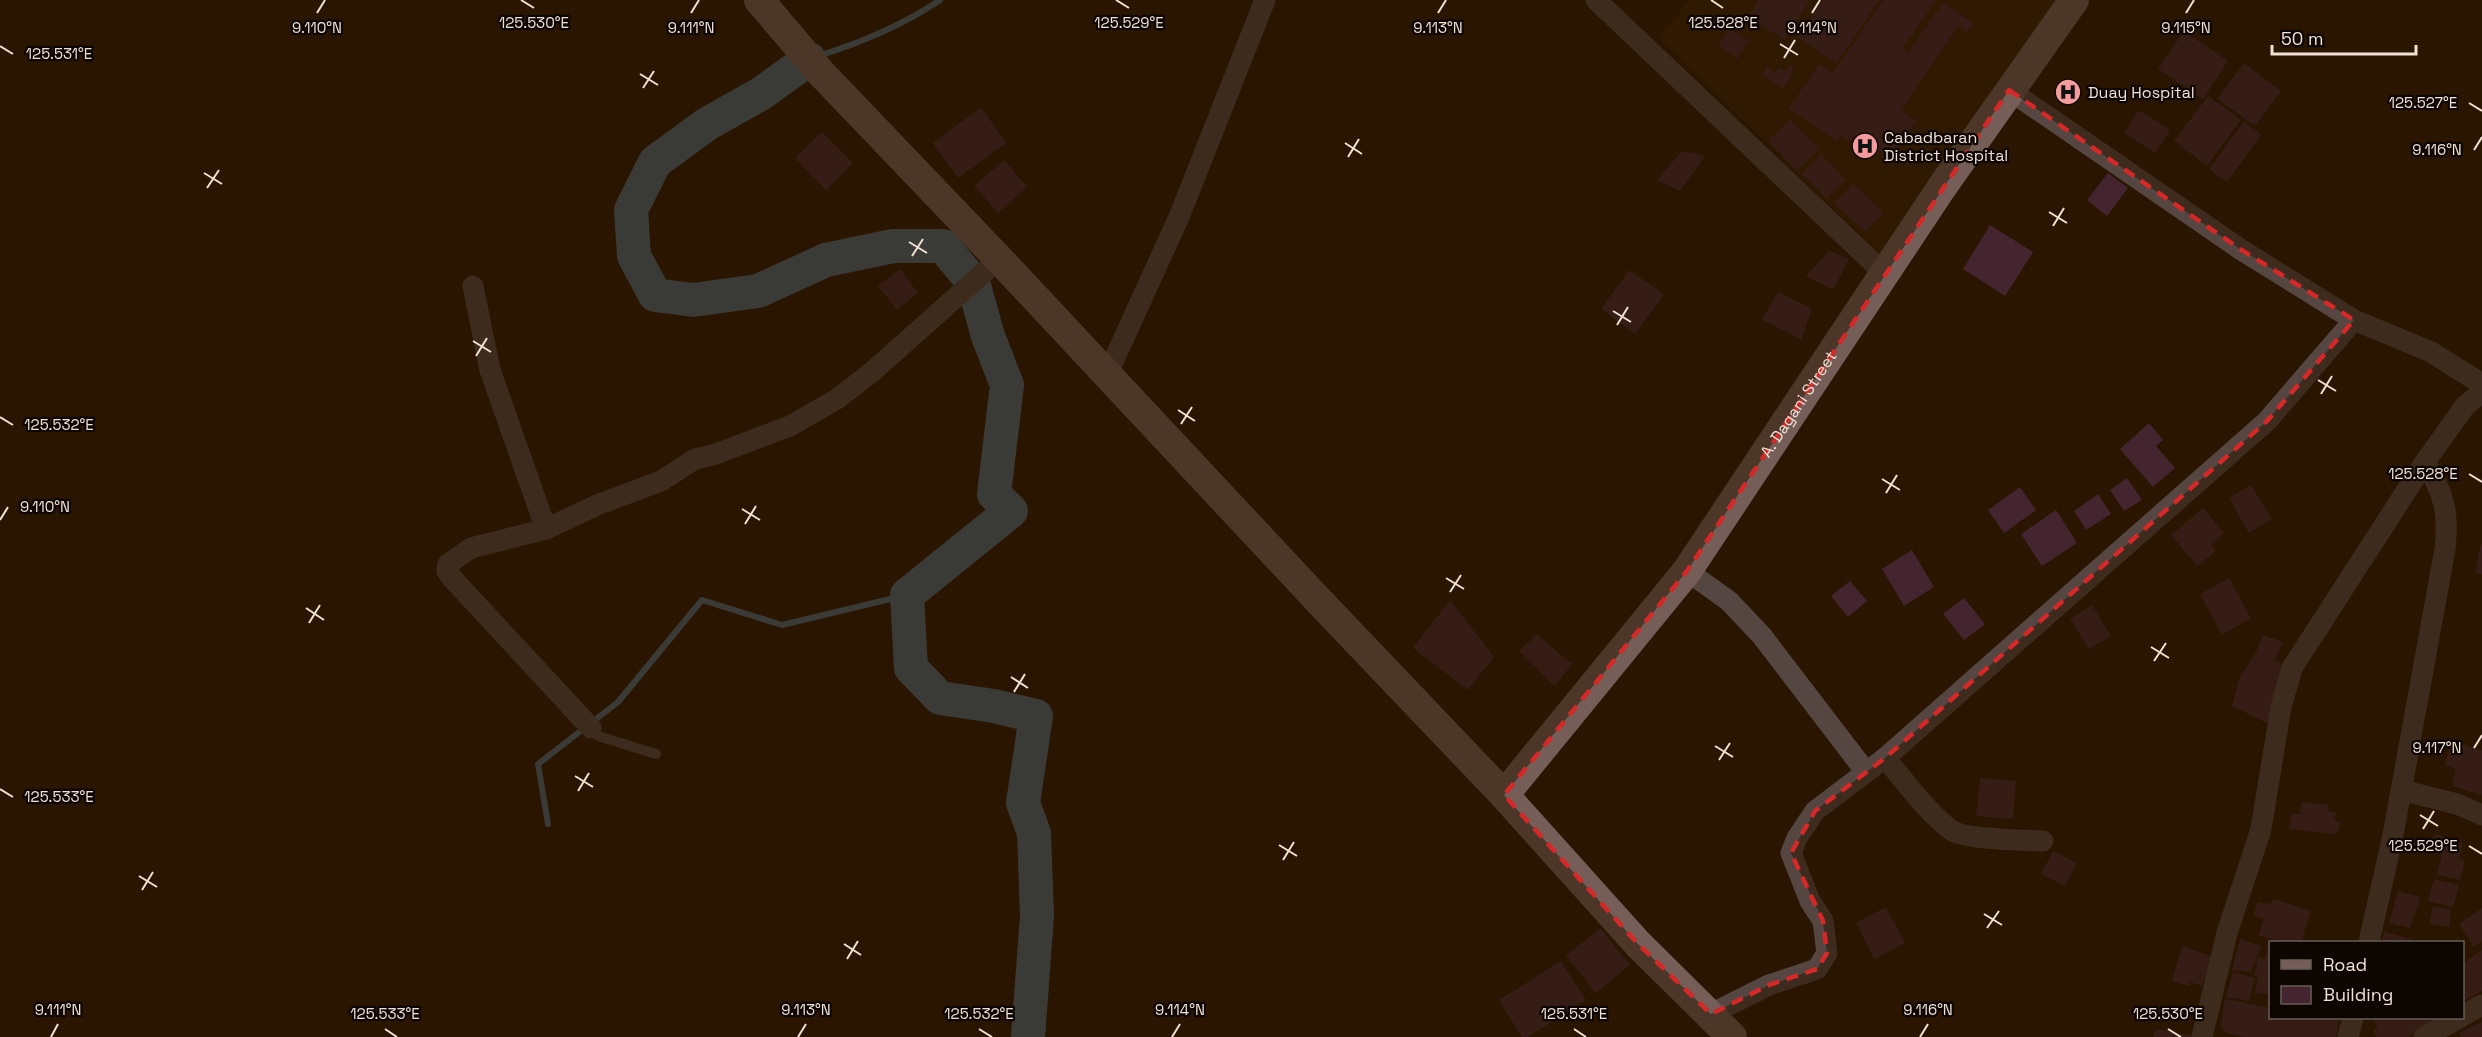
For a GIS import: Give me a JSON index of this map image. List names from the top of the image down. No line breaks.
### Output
{"streets":{"main road":["A. Dagani Street"]},"places":{"hospital":["Duay Hospital","Cabadbaran District Hospital"]},"legend":["Road","Building"],"scale_bar":"50 m","coordinates":["125.530°E","125.529°E","125.528°E","9.110°N","9.111°N","9.113°N","9.114°N","9.115°N","125.531°E","125.527°E","9.116°N","125.532°E","9.117°N","125.533°E"]}
